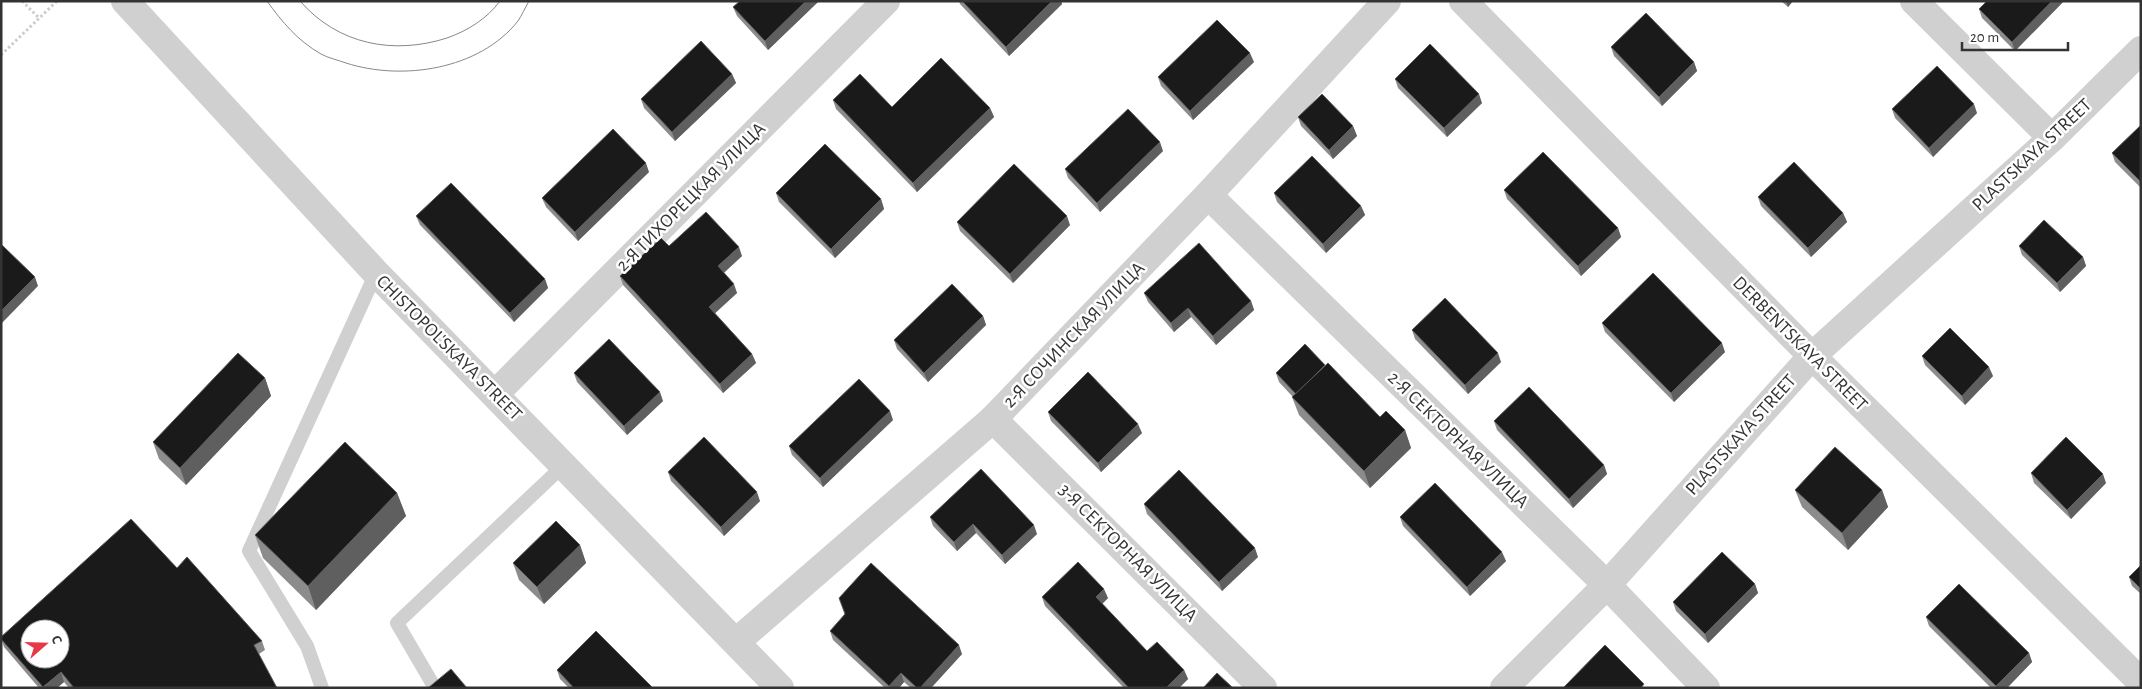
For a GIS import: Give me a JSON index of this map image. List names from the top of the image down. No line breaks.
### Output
{"streets":{"street":["PLASTSKAYA STREET","2-Я ТИХОРЕЦКАЯ УЛИЦА","2-Я СОЧИНСКАЯ УЛИЦА","DERBENTSKAYA STREET","CHISTOPOL'SKAYA STREET","2-Я СЕКТОРНАЯ УЛИЦА","3-Я СЕКТОРНАЯ УЛИЦА"]},"crossings":[["PLASTSKAYA STREET","DERBENTSKAYA STREET"],["PLASTSKAYA STREET","2-Я СЕКТОРНАЯ УЛИЦА"],["2-Я ТИХОРЕЦКАЯ УЛИЦА","CHISTOPOL'SKAYA STREET"],["2-Я СОЧИНСКАЯ УЛИЦА","CHISTOPOL'SKAYA STREET"],["2-Я СОЧИНСКАЯ УЛИЦА","2-Я СЕКТОРНАЯ УЛИЦА"],["2-Я СОЧИНСКАЯ УЛИЦА","3-Я СЕКТОРНАЯ УЛИЦА"]],"scale_bar":"20 m","north":"right"}
